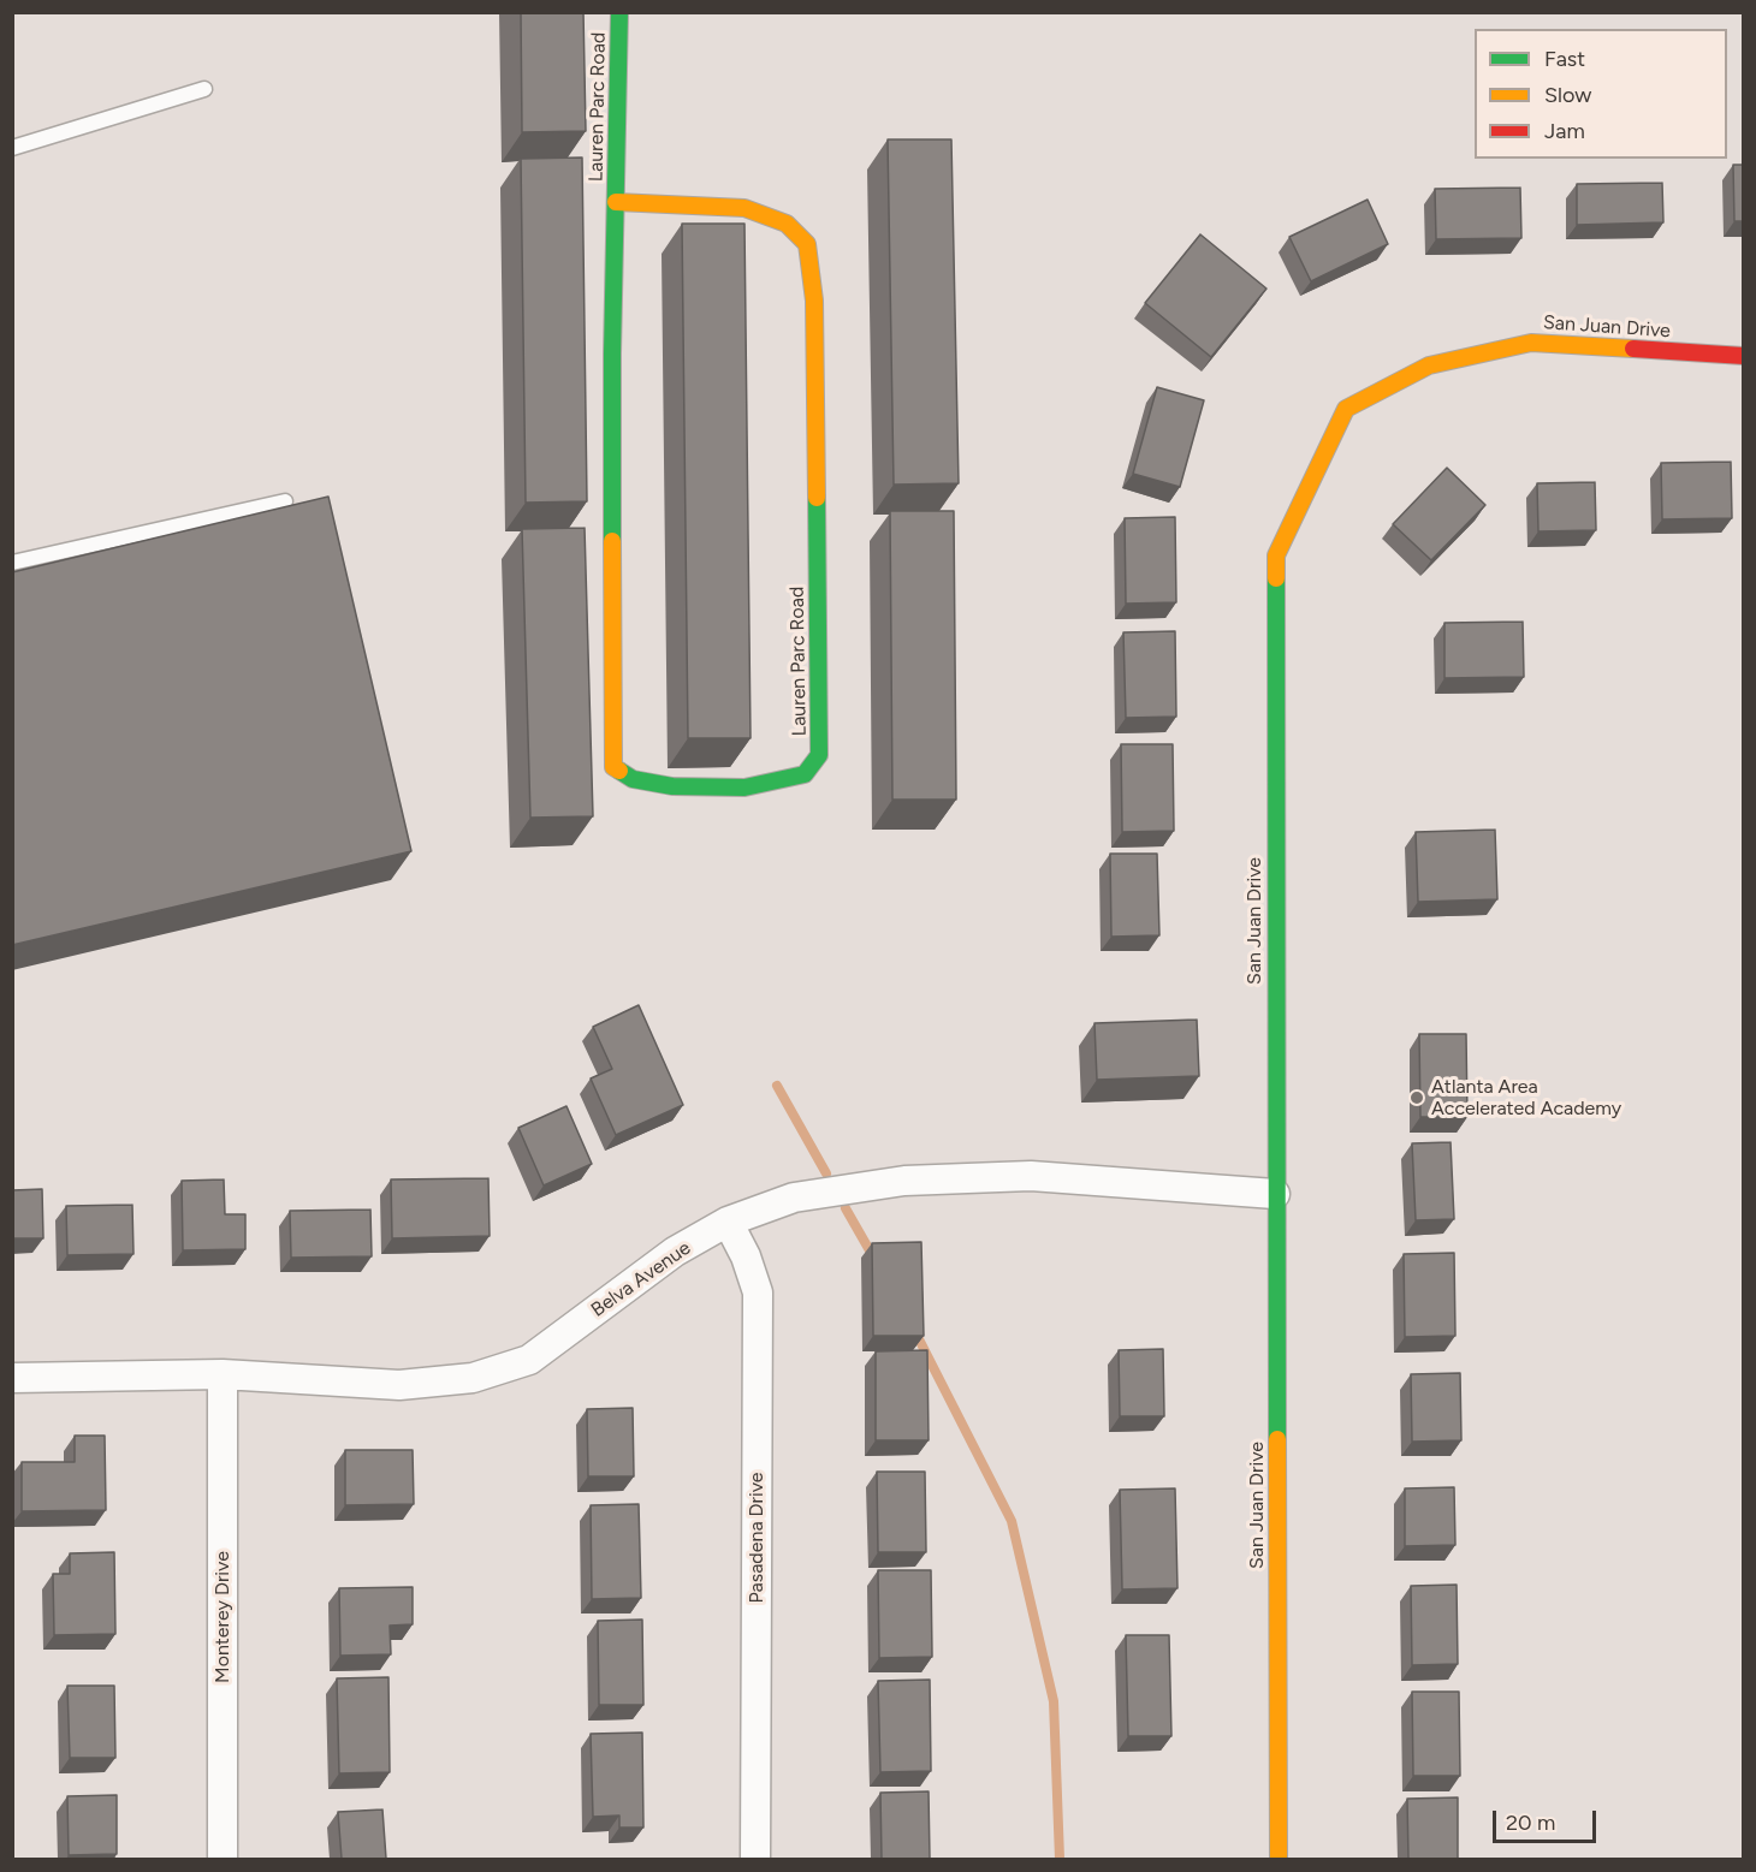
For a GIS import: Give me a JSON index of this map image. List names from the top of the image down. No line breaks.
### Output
{"streets":{"street":["Lauren Parc Road","San Juan Drive","Belva Avenue","Pasadena Drive","Monterey Drive"]},"crossings":[["San Juan Drive","Belva Avenue"],["Belva Avenue","Pasadena Drive"],["Belva Avenue","Monterey Drive"]],"places":["Atlanta Area Accelerated Academy"],"legend":["Fast","Slow","Jam"],"scale_bar":"20 m"}
